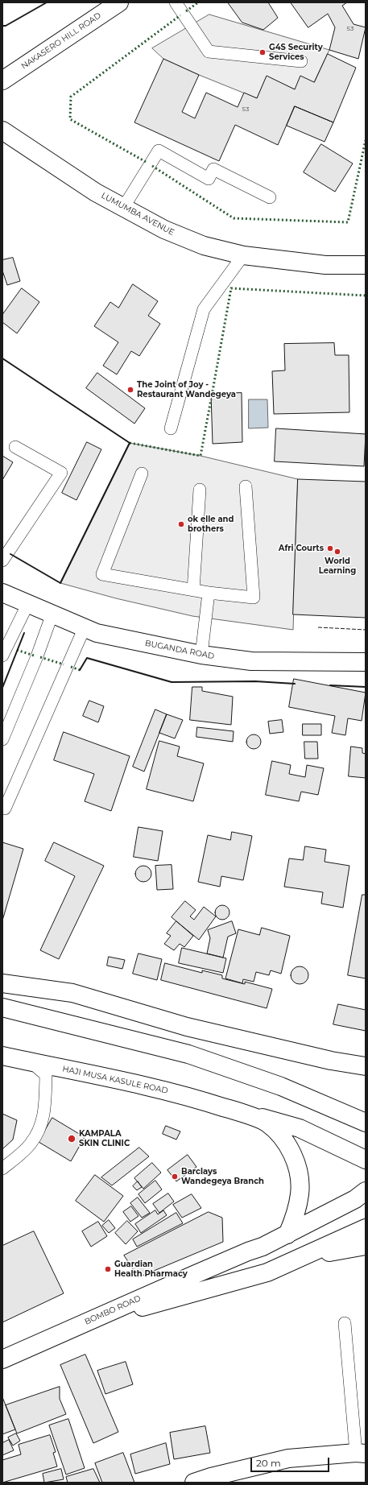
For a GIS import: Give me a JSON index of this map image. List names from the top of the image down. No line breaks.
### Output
{"streets":{"main road":["NAKASERO HILL ROAD","LUMUMBA AVENUE","BUGANDA ROAD","HAJI MUSA KASULE ROAD","BOMBO ROAD"]},"places":["G4S Security Services","The Joint of Joy - Restaurant Wandegeya","ok elle and brothers","Afri Courts","World Learning","KAMPALA SKIN CLINIC","Barclays Wandegeya Branch","Guardian Health Pharmacy"],"house_numbers":["53","53"],"scale_bar":"20 m"}
